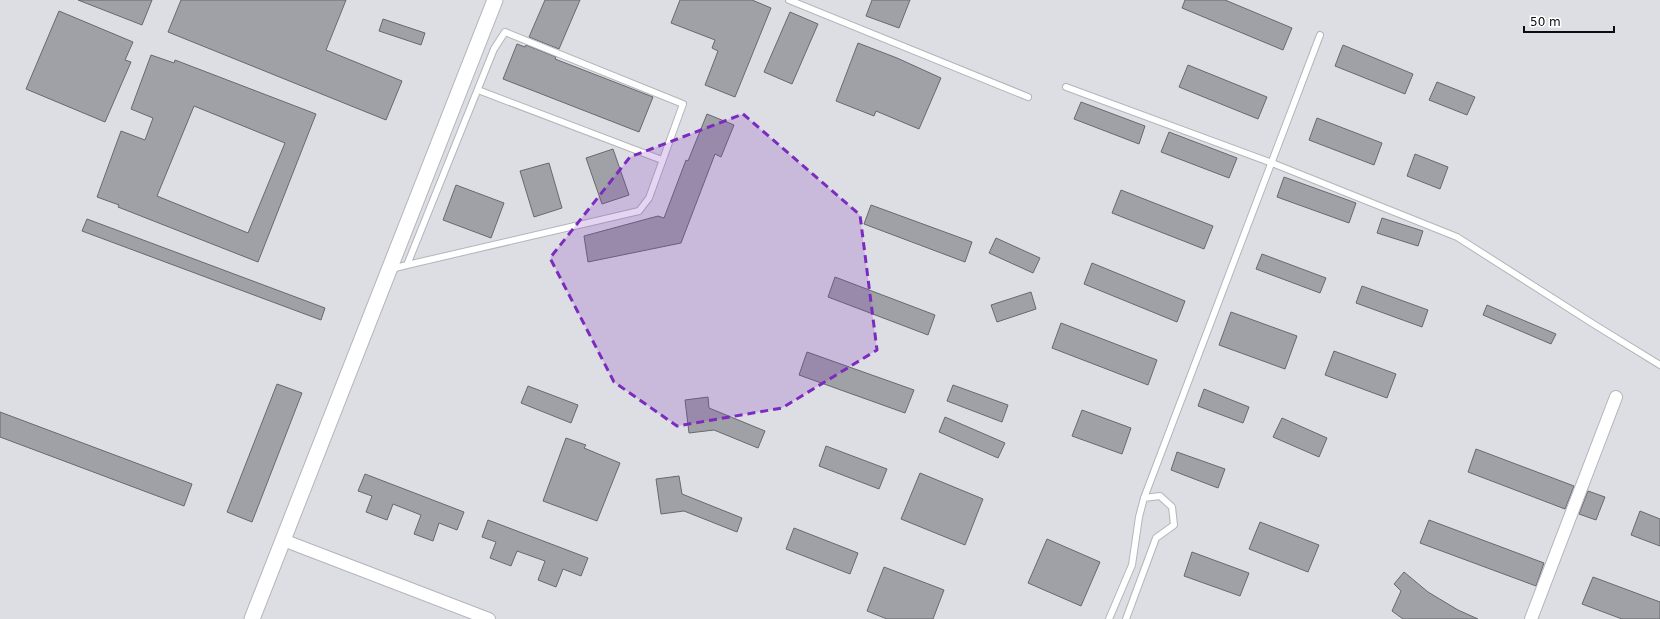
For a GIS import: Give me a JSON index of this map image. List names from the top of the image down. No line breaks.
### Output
{"scale_bar":"50 m"}
